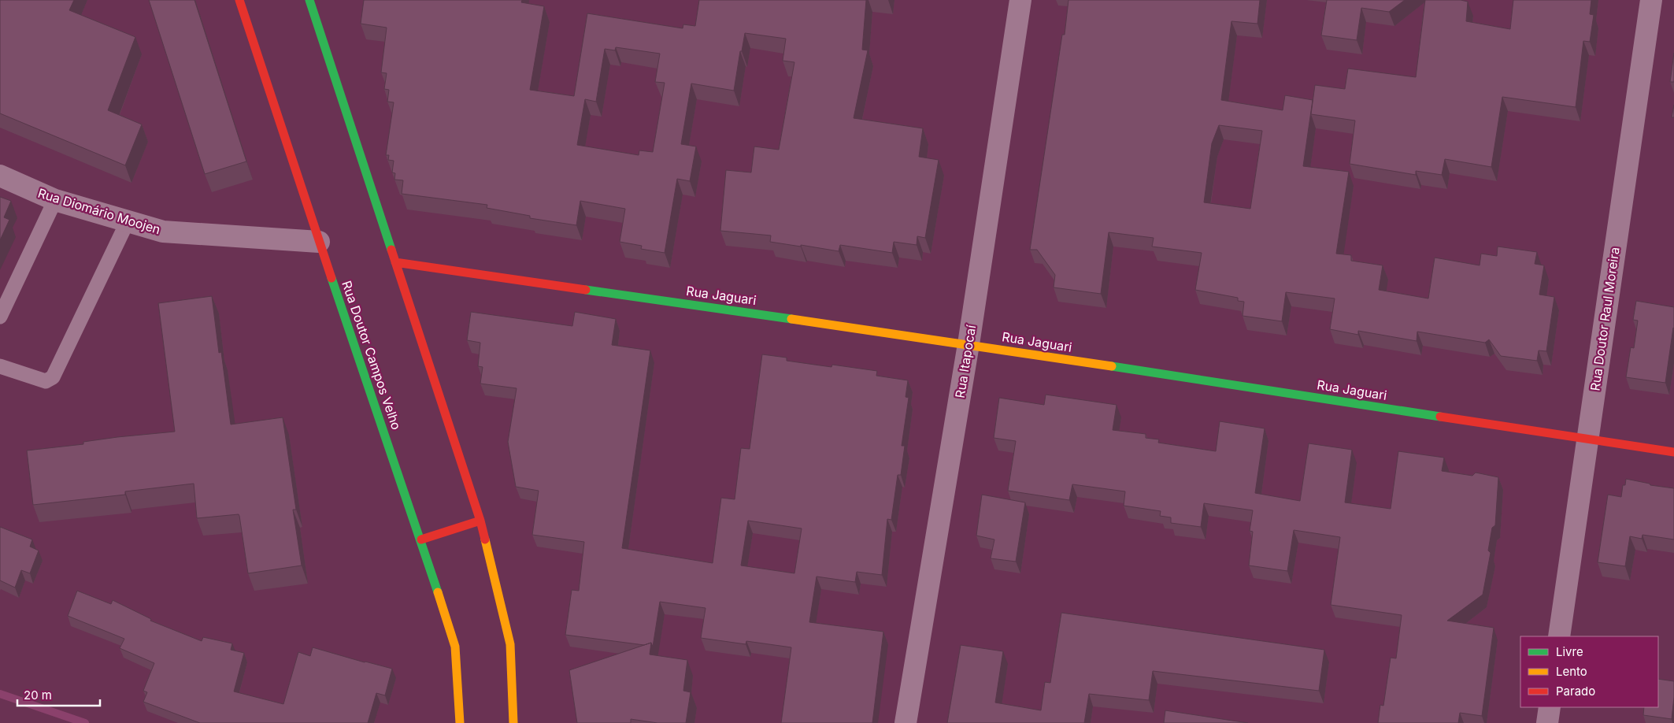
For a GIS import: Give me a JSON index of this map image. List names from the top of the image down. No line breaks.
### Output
{"streets":{"main road":["Rua Jaguari","Rua Doutor Campos Velho"],"street":["Rua Diomário Moojen","Rua Doutor Raul Moreira","Rua Itapocaí"]},"crossings":[["Rua Diomário Moojen","Rua Doutor Campos Velho"],["Rua Jaguari","Rua Doutor Raul Moreira"],["Rua Jaguari","Rua Itapocaí"]],"legend":["Livre","Lento","Parado"],"scale_bar":"20 m"}
